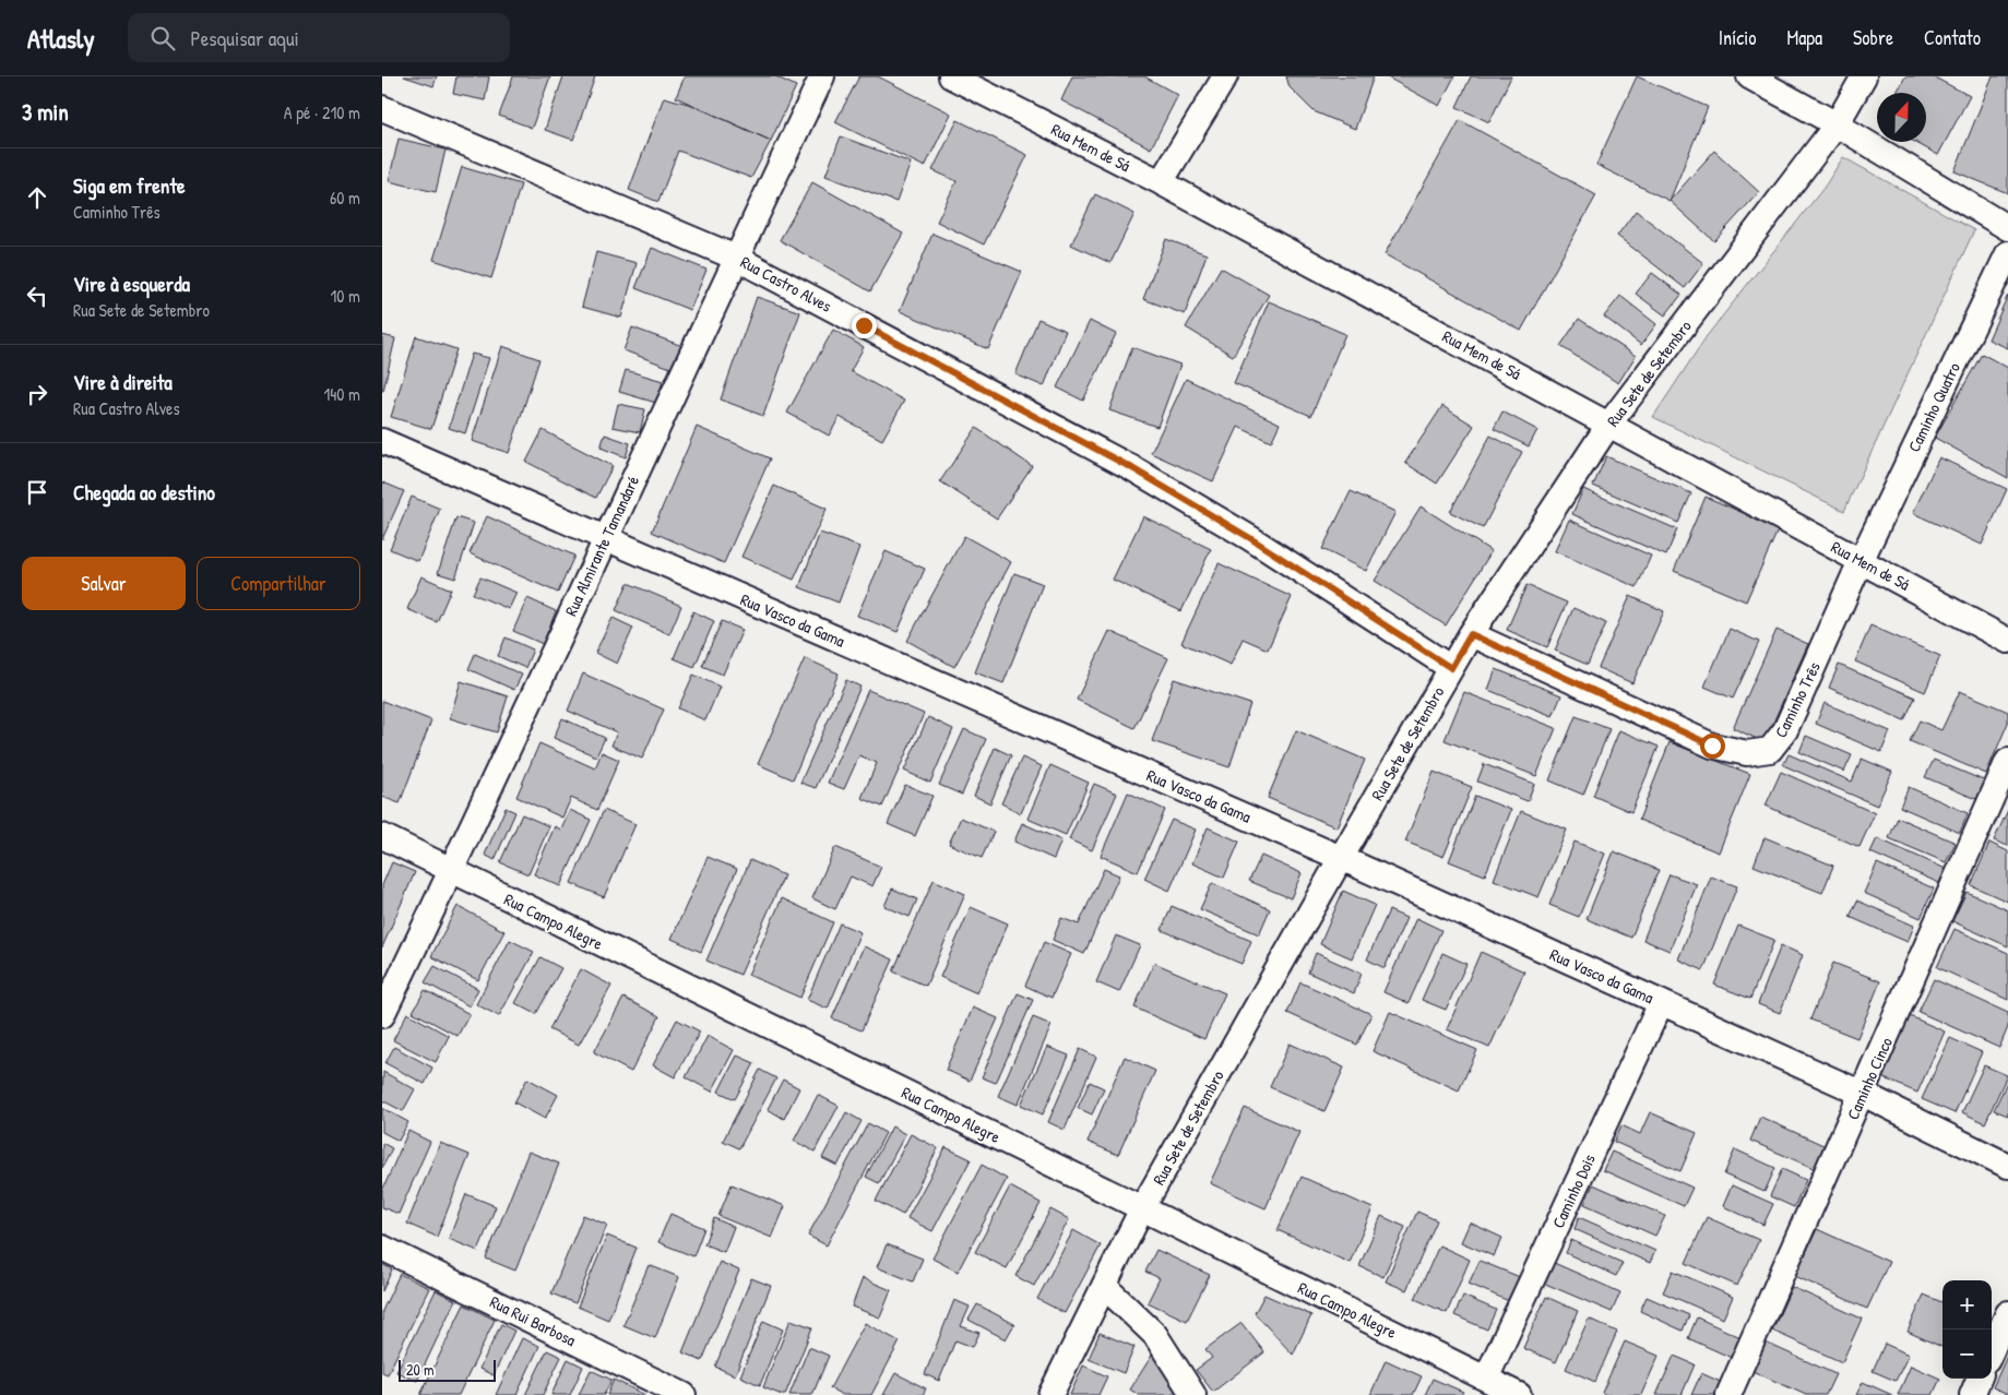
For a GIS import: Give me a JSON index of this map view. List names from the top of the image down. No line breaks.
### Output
{"streets":{"street":["Rua Mem de Sá","Rua Castro Alves","Rua Sete de Setembro","Caminho Quatro","Rua Almirante Tamandaré","Rua Vasco da Gama","Caminho Três","Rua Campo Alegre","Caminho Cinco","Caminho Dois","Rua Rui Barbosa"]},"crossings":[["Rua Mem de Sá","Rua Sete de Setembro"],["Rua Mem de Sá","Caminho Quatro"],["Rua Mem de Sá","Caminho Três"],["Rua Castro Alves","Rua Sete de Setembro"],["Rua Castro Alves","Rua Almirante Tamandaré"],["Rua Sete de Setembro","Rua Vasco da Gama"],["Rua Sete de Setembro","Caminho Três"],["Rua Sete de Setembro","Rua Campo Alegre"],["Caminho Quatro","Caminho Três"],["Rua Almirante Tamandaré","Rua Vasco da Gama"],["Rua Almirante Tamandaré","Rua Campo Alegre"],["Rua Vasco da Gama","Caminho Cinco"],["Rua Vasco da Gama","Caminho Dois"],["Rua Campo Alegre","Caminho Dois"]],"scale_bar":"20 m","north":"top","page":{"header":"Atlasly","search":"Pesquisar aqui","nav":["Início","Mapa","Sobre","Contato"],"heading":["3 min","A pé · 210 m"],"list":[["Siga em frente","Caminho Três","60 m"],["Vire à esquerda","Rua Sete de Setembro","10 m"],["Vire à direita","Rua Castro Alves","140 m"],"Chegada ao destino"],"buttons":["Salvar","Compartilhar"],"map_buttons":["+","−"],"scale":"20 m"}}
